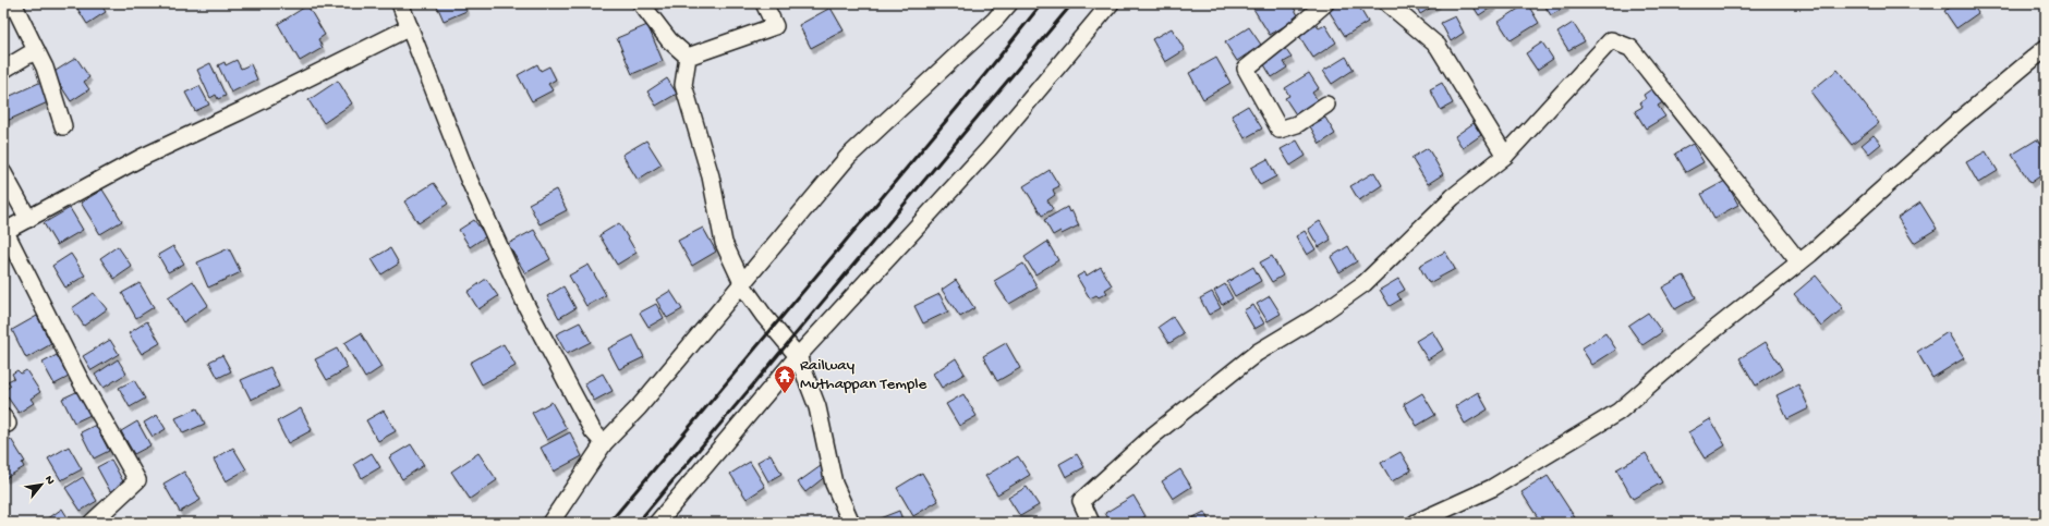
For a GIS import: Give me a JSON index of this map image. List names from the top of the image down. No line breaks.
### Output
{"places":{"temple":["Railway Muthappan Temple"]},"north":"top right"}
